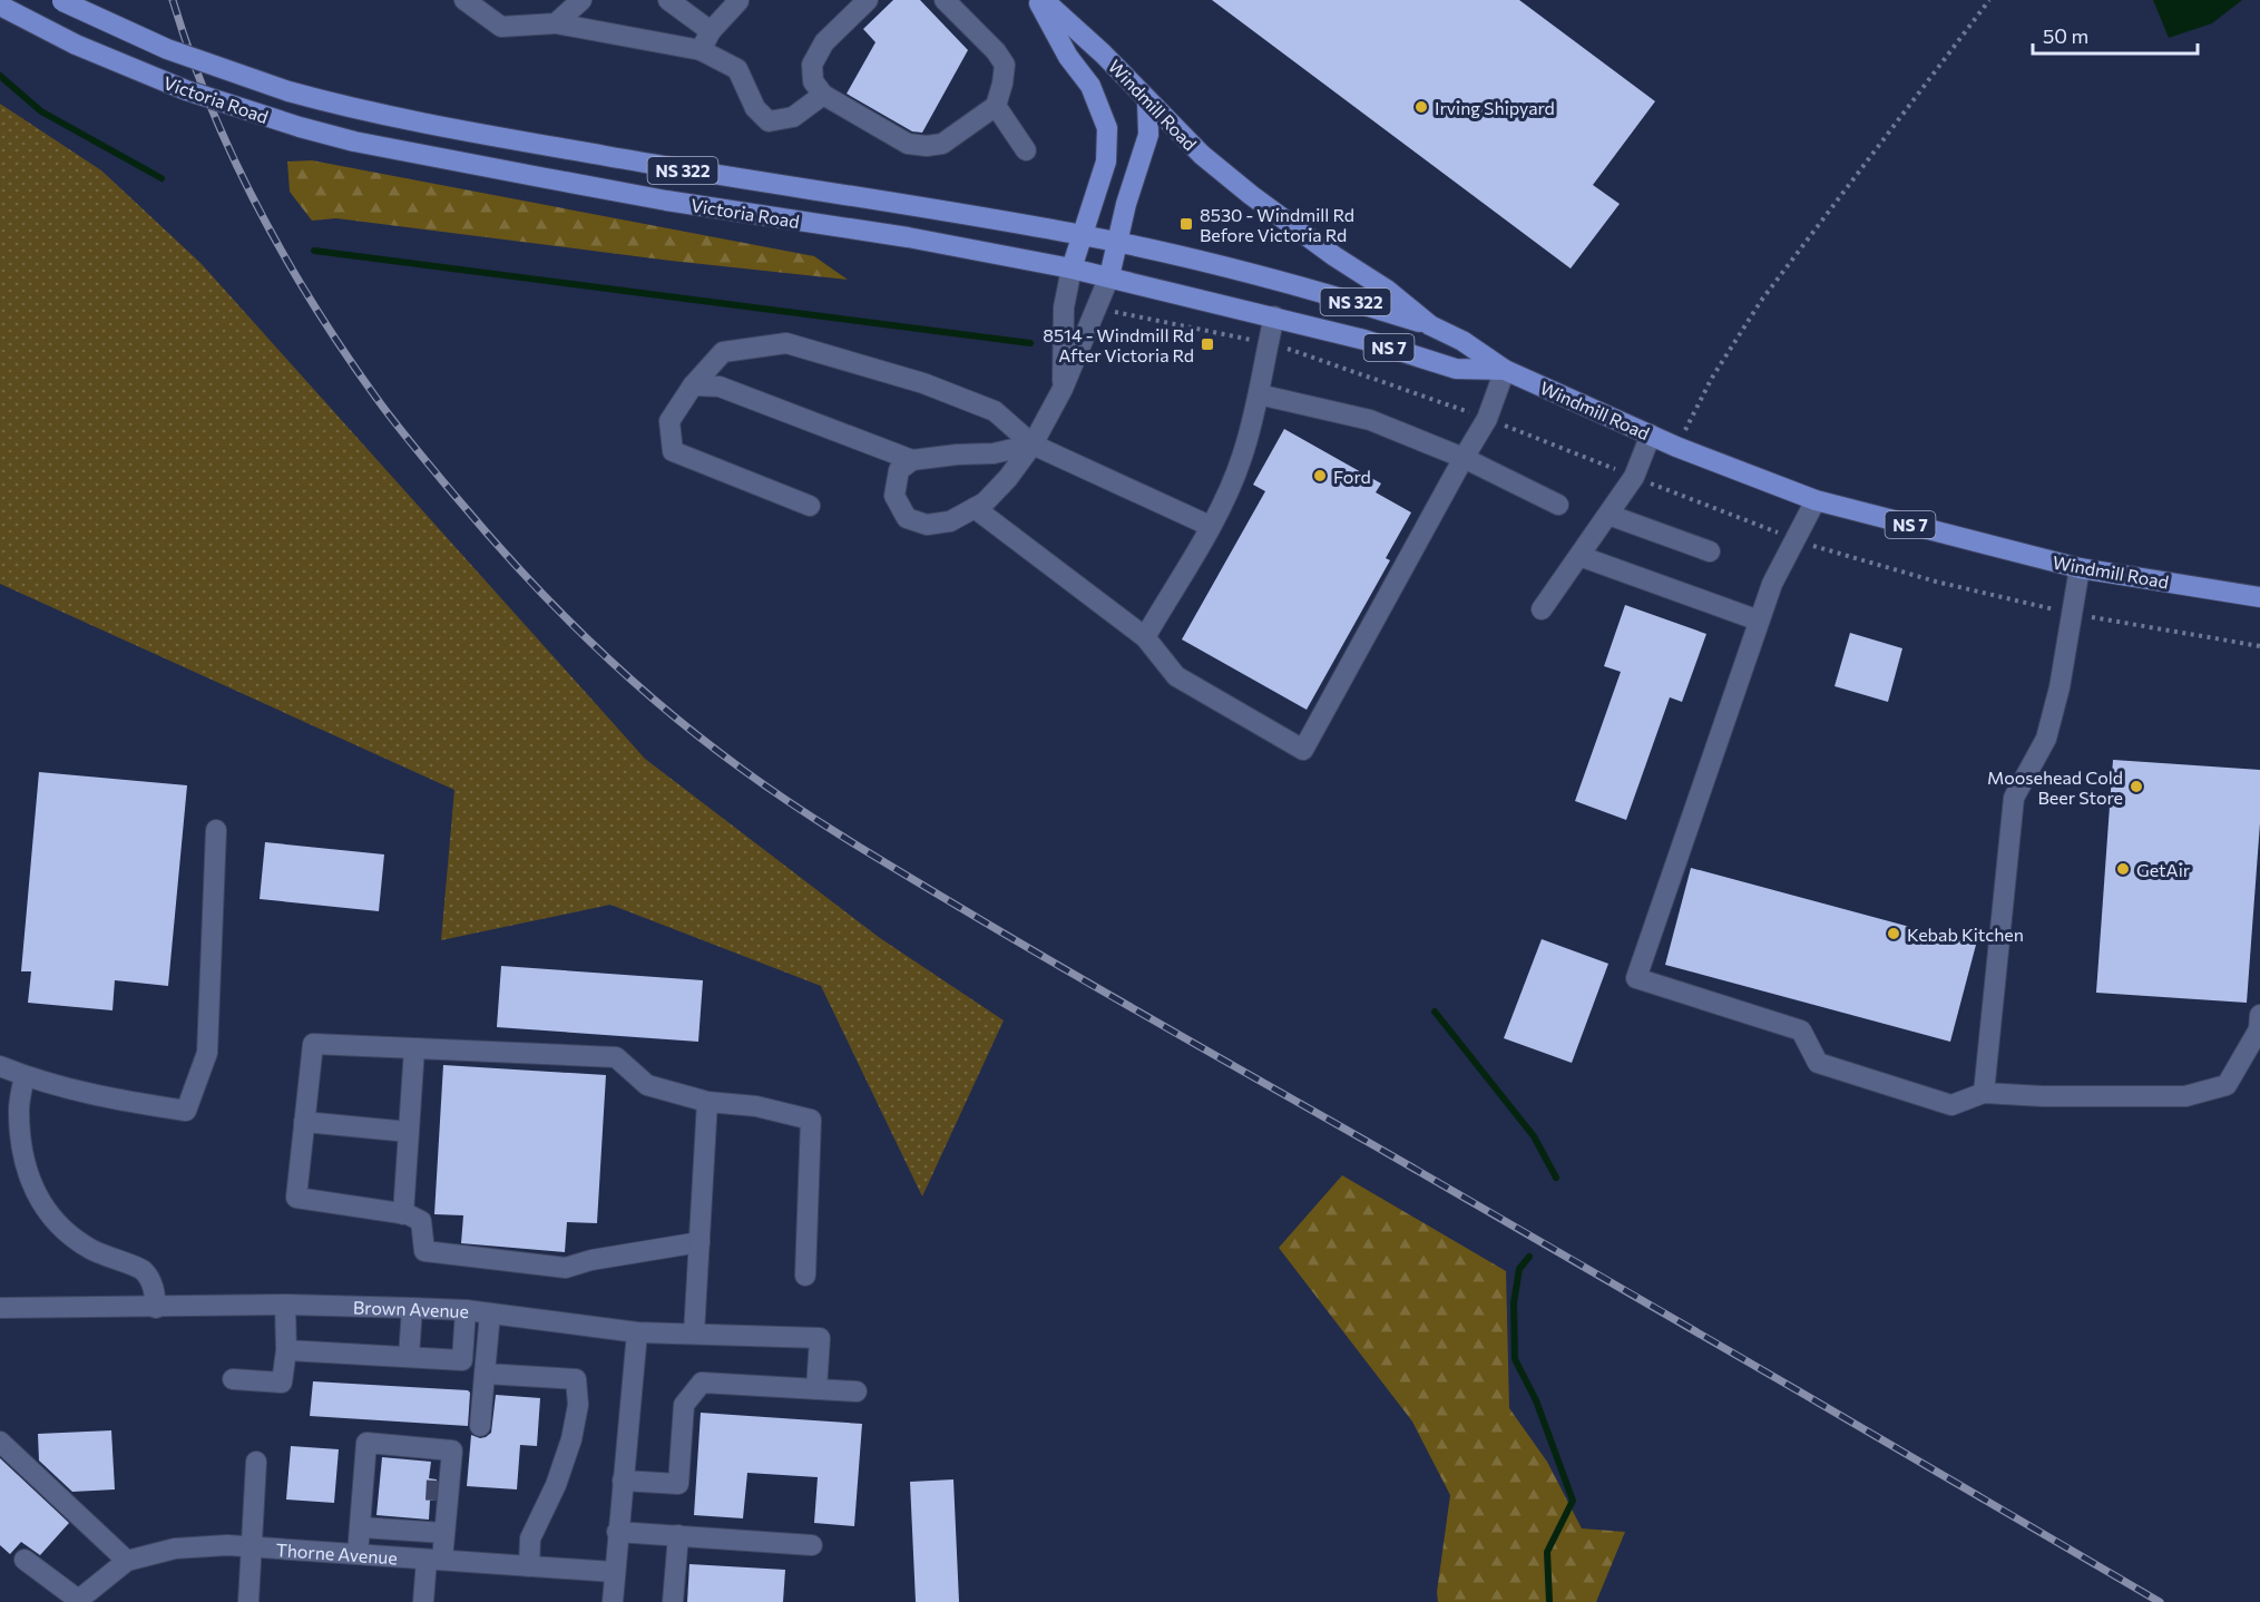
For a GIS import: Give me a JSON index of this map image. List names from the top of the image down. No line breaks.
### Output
{"streets":{"main road":["Victoria Road","Windmill Road","NS 322","NS 7"],"street":["Brown Avenue","Thorne Avenue"]},"crossings":[["Victoria Road","Windmill Road"]],"places":{"other":["Irving Shipyard","Ford","Moosehead Cold Beer Store","GetAir","Kebab Kitchen"],"transit":["8530 - Windmill Rd Before Victoria Rd","8514 - Windmill Rd After Victoria Rd"]},"scale_bar":"50 m"}
